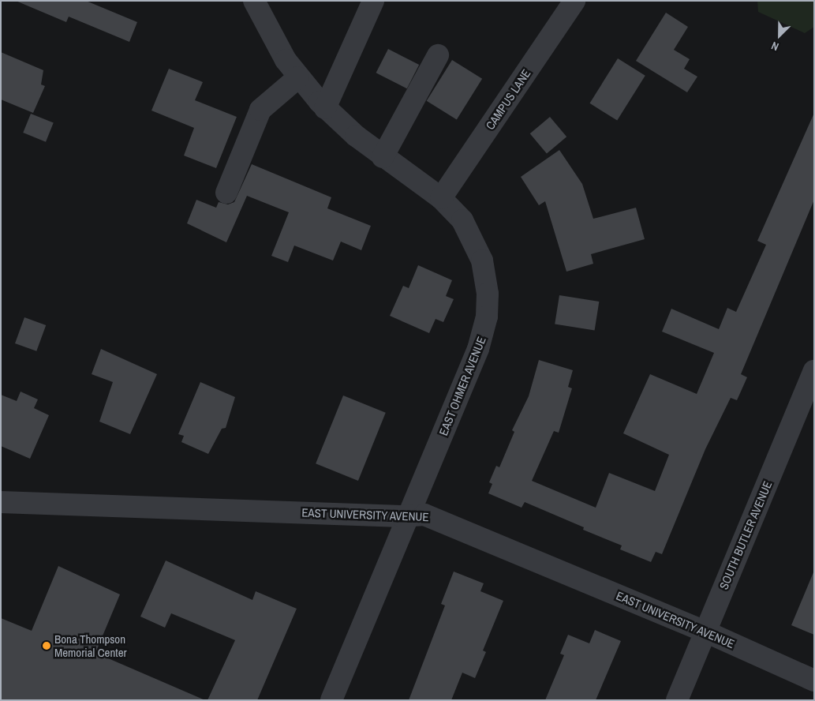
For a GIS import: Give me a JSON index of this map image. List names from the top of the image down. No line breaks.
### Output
{"streets":{"street":["CAMPUS LANE","EAST OHMER AVENUE","EAST UNIVERSITY AVENUE","SOUTH BUTLER AVENUE"]},"crossings":[["CAMPUS LANE","EAST OHMER AVENUE"],["EAST OHMER AVENUE","EAST UNIVERSITY AVENUE"],["EAST UNIVERSITY AVENUE","SOUTH BUTLER AVENUE"]],"places":["Bona Thompson Memorial Center"],"north":"bottom left"}
